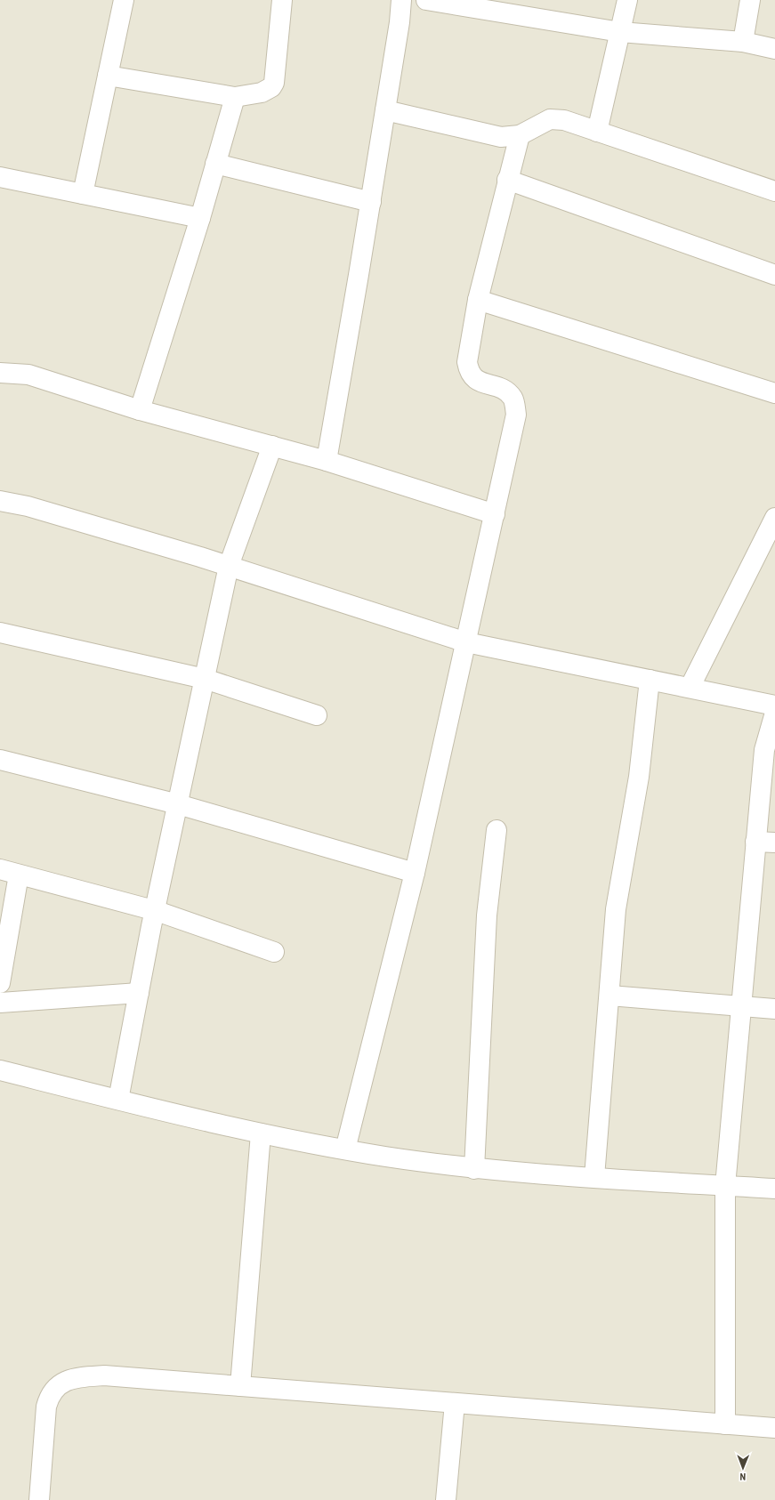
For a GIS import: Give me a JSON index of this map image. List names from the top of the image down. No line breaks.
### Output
{"north":"bottom"}
